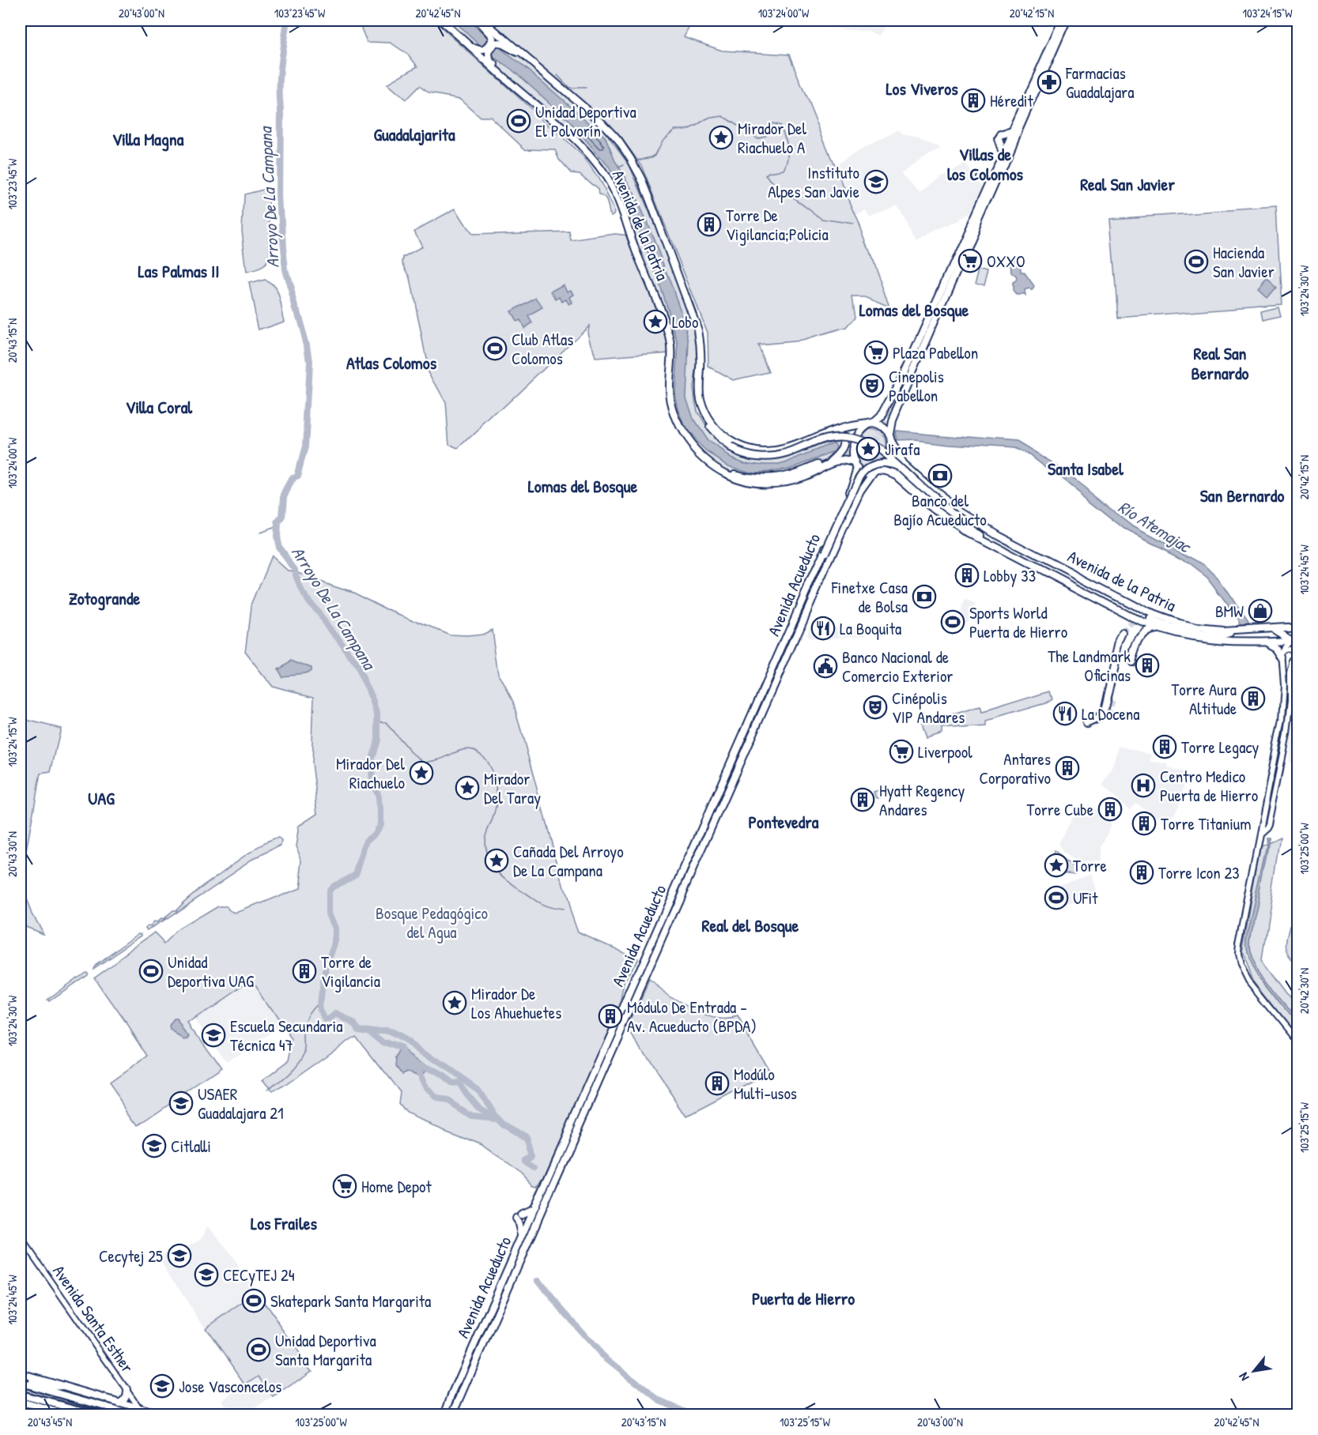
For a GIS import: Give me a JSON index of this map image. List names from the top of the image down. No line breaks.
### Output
{"streets":{"main road":["Avenida de la Patria","Avenida Acueducto"],"street":["Avenida Santa Esther"]},"crossings":[["Avenida de la Patria","Avenida Acueducto"]],"districts":["Los Viveros","Guadalajarita","Villa Magna","Villas de los Colomos","Real San Javier","Las Palmas II","Lomas del Bosque","Real San Bernardo","Atlas Colomos","Villa Coral","Santa Isabel","Lomas del Bosque","San Bernardo","Zotogrande","UAG","Pontevedra","Real del Bosque","Los Frailes","Puerta de Hierro"],"water":["Arroyo De La Campana","Río Atemajac"],"parks":["Bosque Pedagógico del Agua"],"places":{"pharmacy":["Farmacias Guadalajara"],"building":["Héredit","Torre De Vigilancia;Policia","Lobby 33","The Landmark Oficinas","Torre Aura Altitude","Torre Legacy","Antares Corporativo","Hyatt Regency Andares","Torre Cube","Torre Titanium","Torre Icon 23","Torre de Vigilancia","Módulo De Entrada - Av. Acueducto (BPDA)","Modúlo Multi-usos"],"sports":["Unidad Deportiva El Polvorín","Hacienda San Javier","Club Atlas Colomos","Sports World Puerta de Hierro","UFit","Unidad Deportiva UAG","Skatepark Santa Margarita","Unidad Deportiva Santa Margarita"],"place":["Mirador Del Riachuelo A","Lobo","Jirafa","Mirador Del Riachuelo","Mirador Del Taray","Cañada Del Arroyo De La Campana","Torre","Mirador De Los Ahuehuetes"],"school or university":["Instituto Alpes San Javie","Escuela Secundaria Técnica 47","USAER Guadalajara 21","Citlalli","Cecytej 25","CECyTEJ 24","Jose Vasconcelos"],"supermarket":["OXXO","Plaza Pabellon","Liverpool","Home Depot"],"theatre":["Cinepolis Pabellon","Cinépolis VIP Andares"],"bank":["Banco del Bajío Acueducto","Finetxe Casa de Bolsa"],"shop":["BMW"],"restaurant":["La Boquita","La Docena"],"public building":["Banco Nacional de Comercio Exterior"],"hospital":["Centro Medico Puerta de Hierro"]},"north":"bottom left","coordinates":["20°43'00\"N","103°23'45\"W","20°42'45\"N","103°24'00\"W","20°42'15\"N","103°24'15\"W","103°24'30\"W","20°43'15\"N","103°24'45\"W","103°25'00\"W","20°43'30\"N","20°42'30\"N","103°25'15\"W","20°43'45\"N"]}
